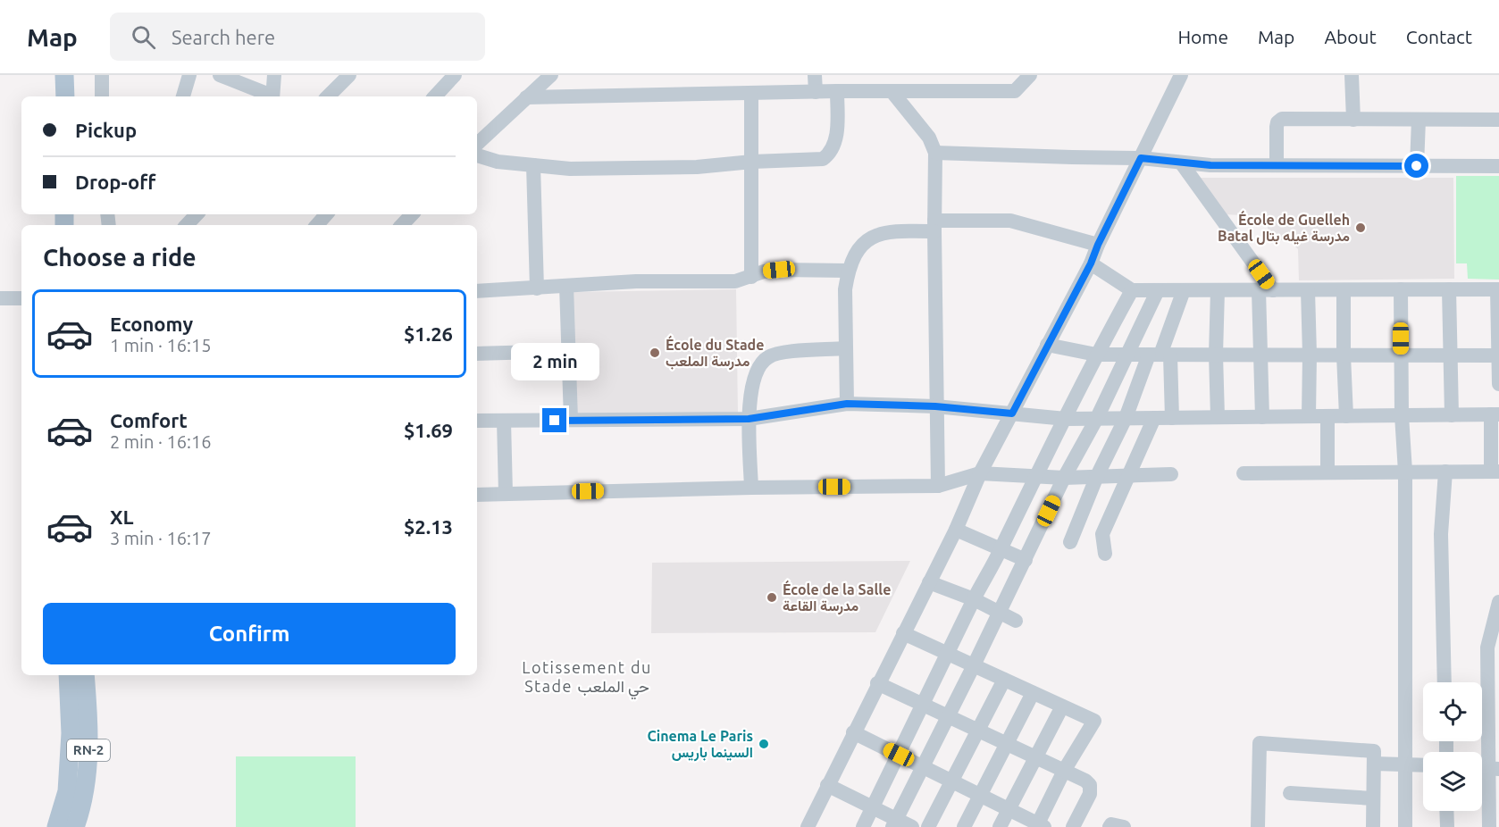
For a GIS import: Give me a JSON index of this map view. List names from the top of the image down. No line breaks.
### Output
{"streets":{"main road":["RN-2"]},"districts":["Lotissement du Stade حي الملعب"],"places":["École de Guelleh Batal مدرسة غيله بتال","École du Stade مدرسة الملعب","École de la Salle مدرسة القاعة","Cinema Le Paris السينما باريس"],"page":{"header":"Map","search":"Search here","nav":["Home","Map","About","Contact"],"banner":["Pickup","Drop-off"],"heading":"Choose a ride","list":[{"name":"Economy","note":"1 min · 16:15","value":"$1.26"},{"name":"Comfort","note":"2 min · 16:16","value":"$1.69"},{"name":"XL","note":"3 min · 16:17","value":"$2.13"}],"bubble":"2 min","buttons":"Confirm"}}
